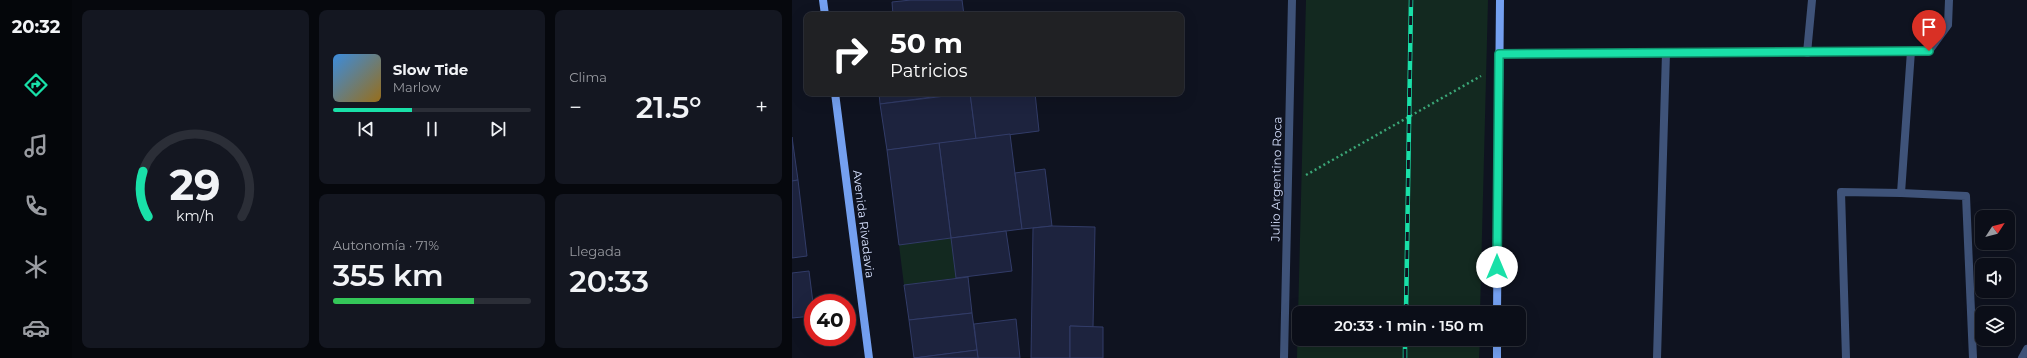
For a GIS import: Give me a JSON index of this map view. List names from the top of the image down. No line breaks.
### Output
{"streets":{"street":["Julio Argentino Roca","Avenida Rivadavia"]},"north":"top right","page":{"tabs":"20:32","tile":["Clima",["Autonomía · 71%","355 km"],["Llegada","20:33"]],"turn":["50 m","Patricios"],"song":["Slow Tide","Marlow"],"heat":["−","21.5°","+"],"limit":"40","trip":"20:33 · 1 min · 150 m","gauge":["29","km/h"]}}
